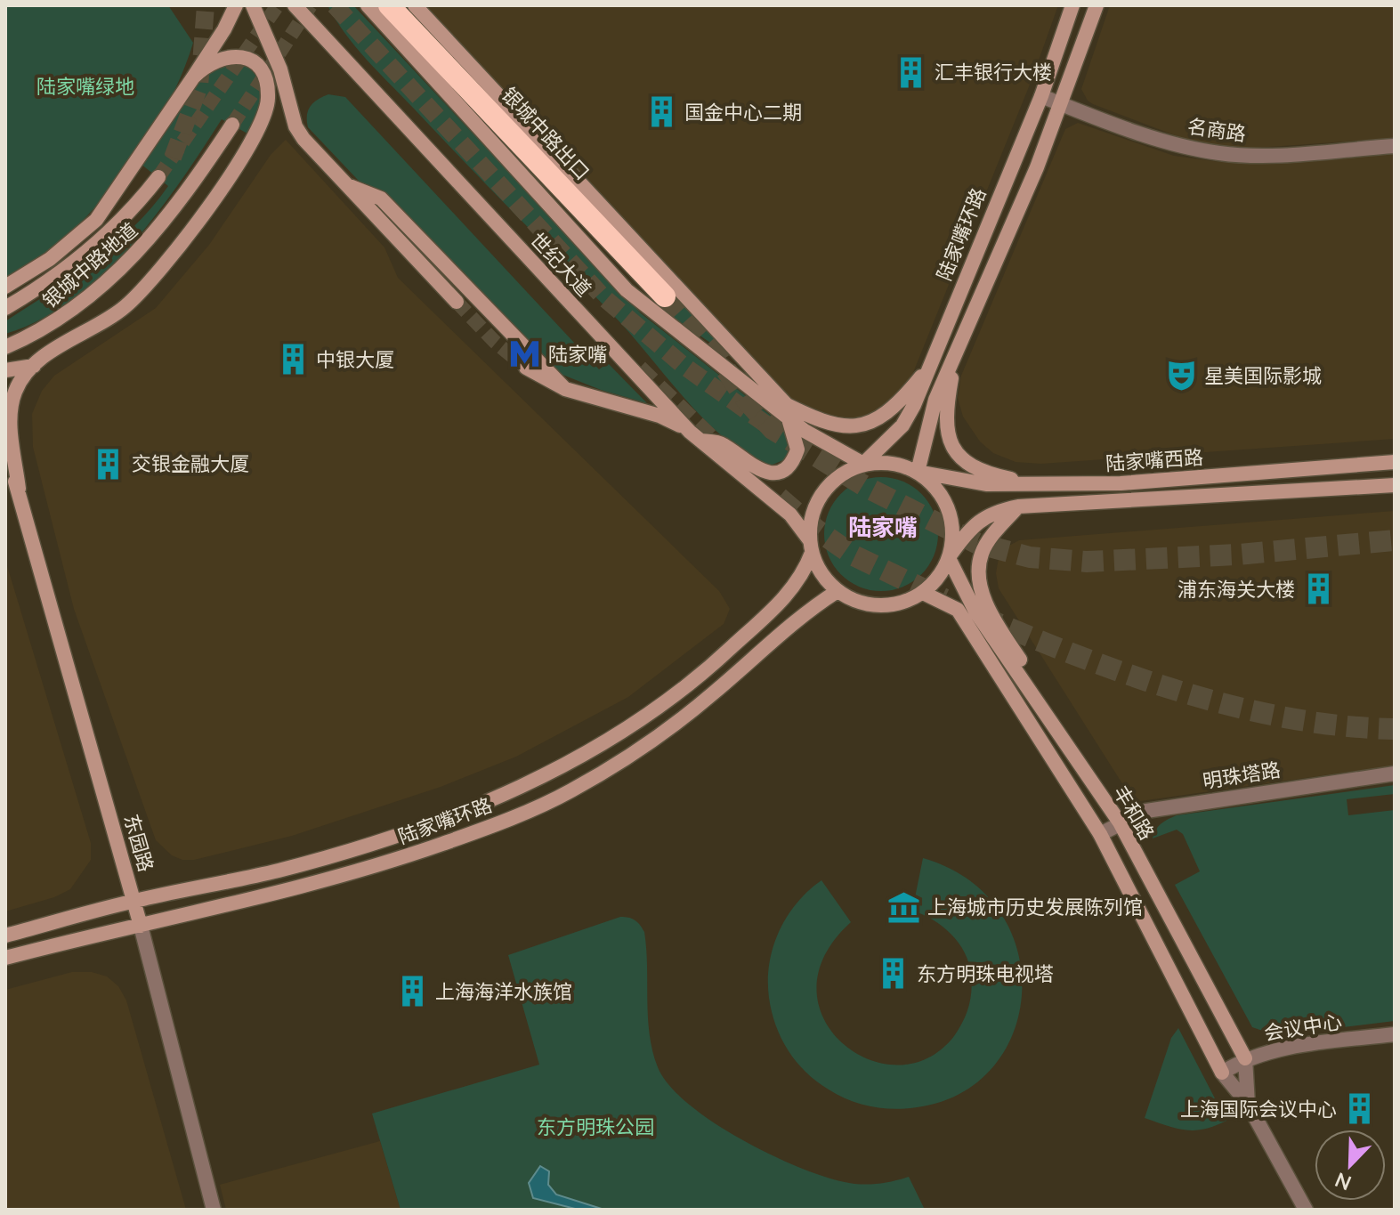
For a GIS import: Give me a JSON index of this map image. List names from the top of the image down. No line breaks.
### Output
{"streets":{"highway":["银城中路出口"],"street":["名商路","陆家嘴环路","世纪大道","银城中路地道","陆家嘴西路","明珠塔路","丰和路","东园路","会议中心"]},"crossings":[["名商路","陆家嘴环路"],["陆家嘴环路","世纪大道"],["陆家嘴环路","陆家嘴西路"],["陆家嘴环路","丰和路"],["陆家嘴环路","东园路"],["世纪大道","陆家嘴西路"],["世纪大道","丰和路"],["陆家嘴西路","丰和路"],["明珠塔路","丰和路"],["丰和路","会议中心"]],"districts":["陆家嘴"],"parks":["陆家嘴绿地","东方明珠公园"],"places":{"building":["汇丰银行大楼","国金中心二期","中银大厦","交银金融大厦","浦东海关大楼","东方明珠电视塔","上海海洋水族馆","上海国际会议中心"],"metro station":["陆家嘴"],"theatre":["星美国际影城"],"museum":["上海城市历史发展陈列馆"]},"north":"bottom left"}
